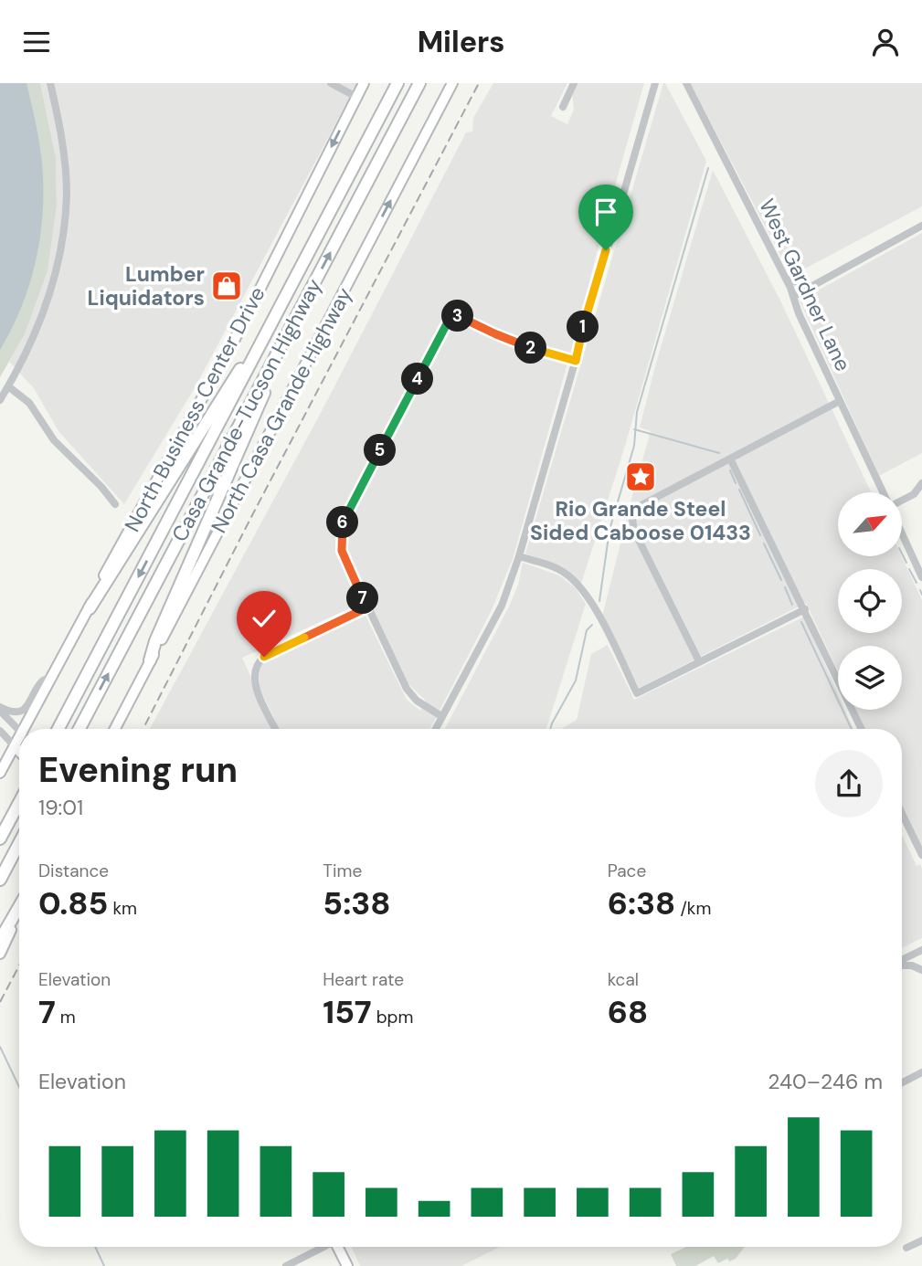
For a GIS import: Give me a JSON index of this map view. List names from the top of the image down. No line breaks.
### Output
{"streets":{"highway":["Casa Grande-Tucson Highway"],"main road":["North Business Center Drive","North Casa Grande Highway"],"street":["West Gardner Lane"]},"one_way":["North Business Center Drive","North Casa Grande Highway"],"places":{"shop":["Lumber Liquidators"],"place":["Rio Grande Steel Sided Caboose 01433"]},"north":"top right","page":{"header":"Milers","pins":["3","1","2","4","5","6","7"],"heading":["Evening run","19:01"],"stats":[["Distance","0.85 km"],["Time","5:38"],["Pace","6:38 /km"],["Elevation","7 m"],["Heart rate","157 bpm"],["kcal","68"]],"chart":["Elevation","240–246 m"]}}
